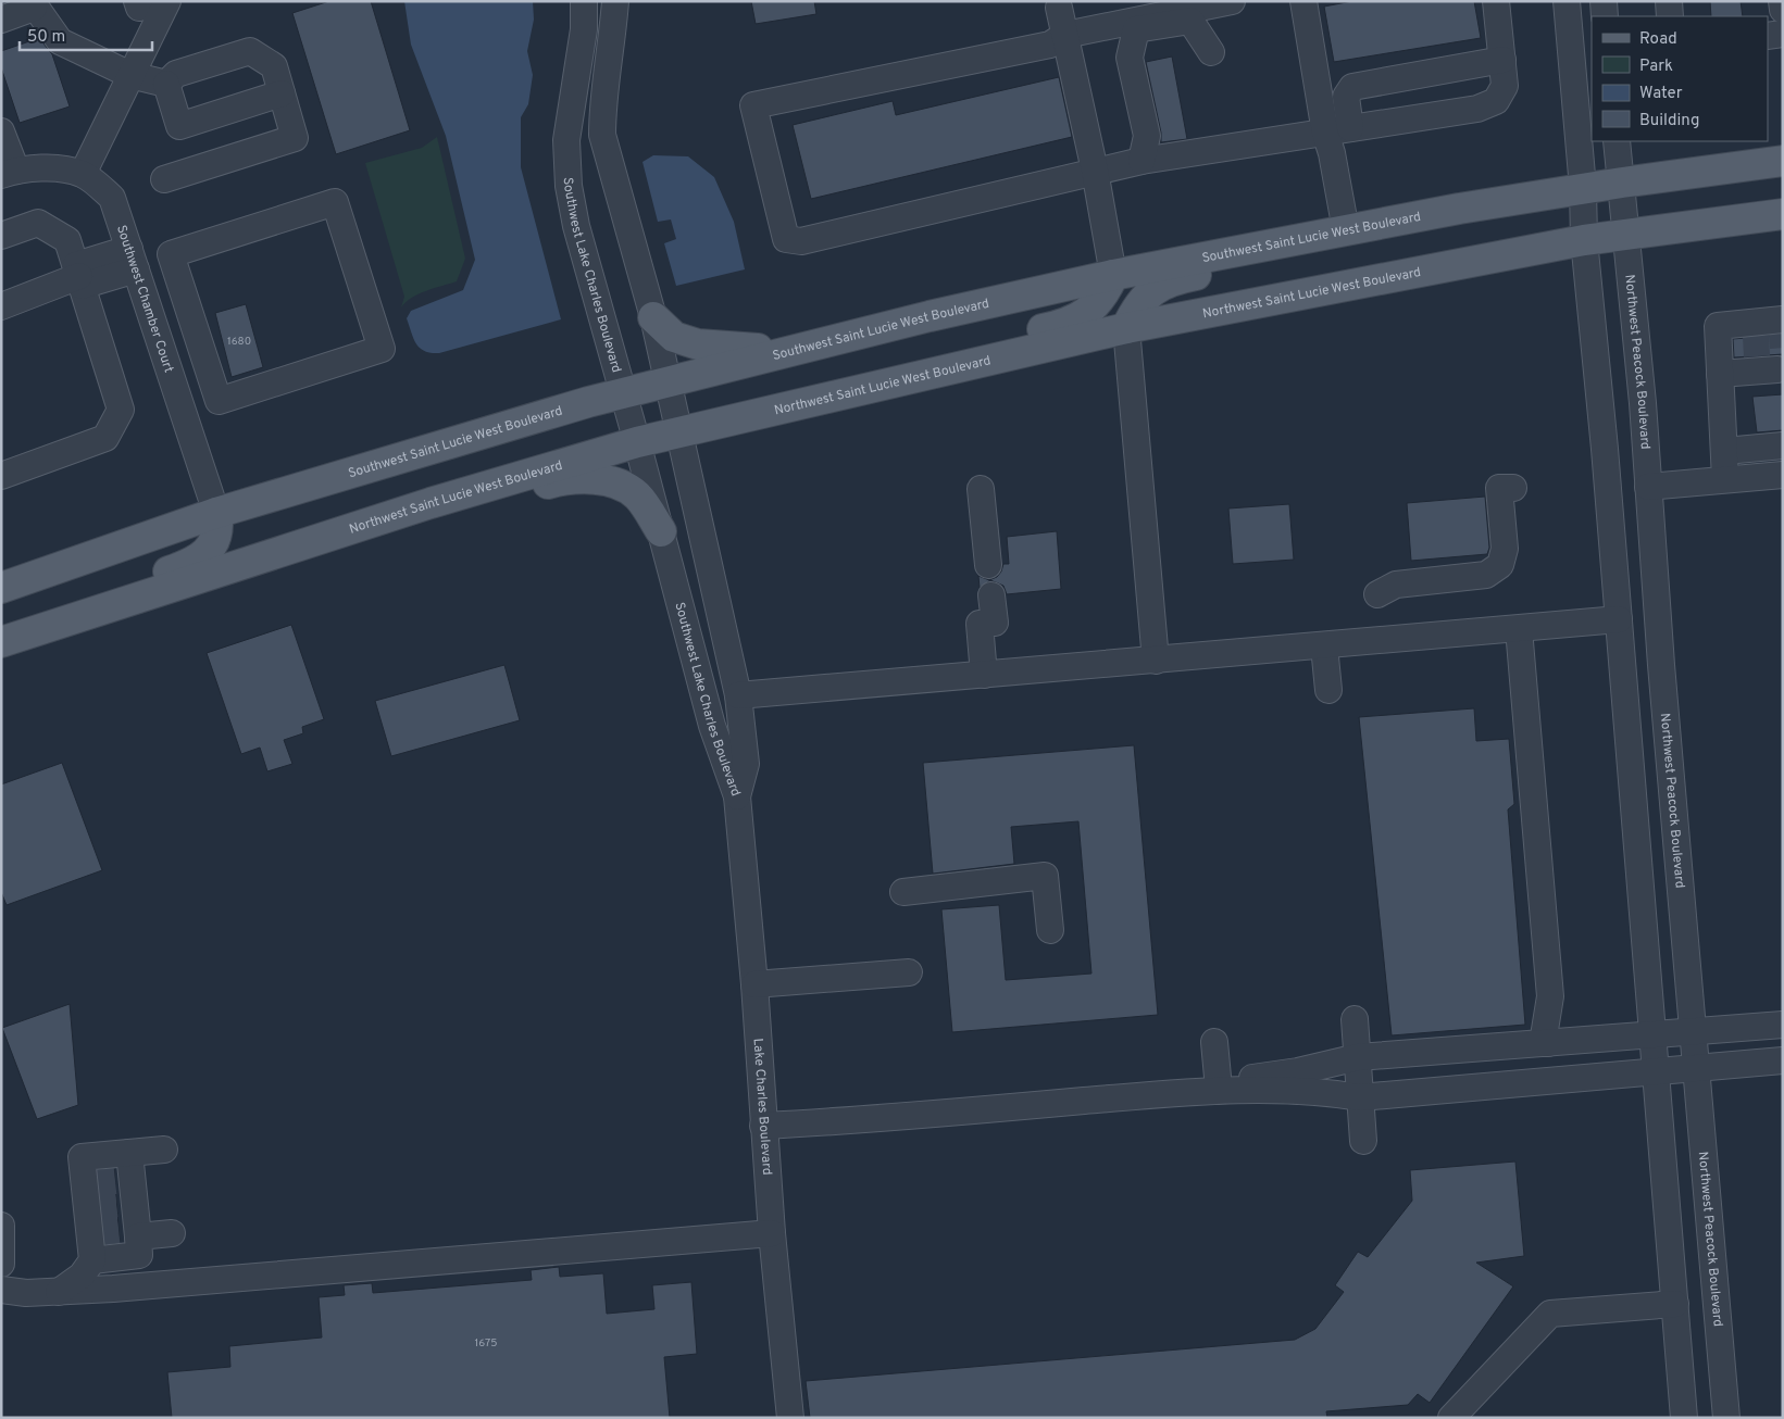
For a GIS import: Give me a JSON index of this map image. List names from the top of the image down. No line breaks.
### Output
{"streets":{"main road":["Southwest Saint Lucie West Boulevard","Northwest Saint Lucie West Boulevard"],"street":["Southwest Lake Charles Boulevard","Southwest Chamber Court","Northwest Peacock Boulevard","Lake Charles Boulevard"]},"crossings":[["Southwest Saint Lucie West Boulevard","Southwest Lake Charles Boulevard"],["Southwest Saint Lucie West Boulevard","Southwest Chamber Court"],["Southwest Saint Lucie West Boulevard","Northwest Peacock Boulevard"],["Southwest Lake Charles Boulevard","Northwest Saint Lucie West Boulevard"],["Southwest Lake Charles Boulevard","Lake Charles Boulevard"],["Northwest Saint Lucie West Boulevard","Northwest Peacock Boulevard"]],"house_numbers":["1680","1675"],"legend":["Road","Park","Water","Building"],"scale_bar":"50 m"}
